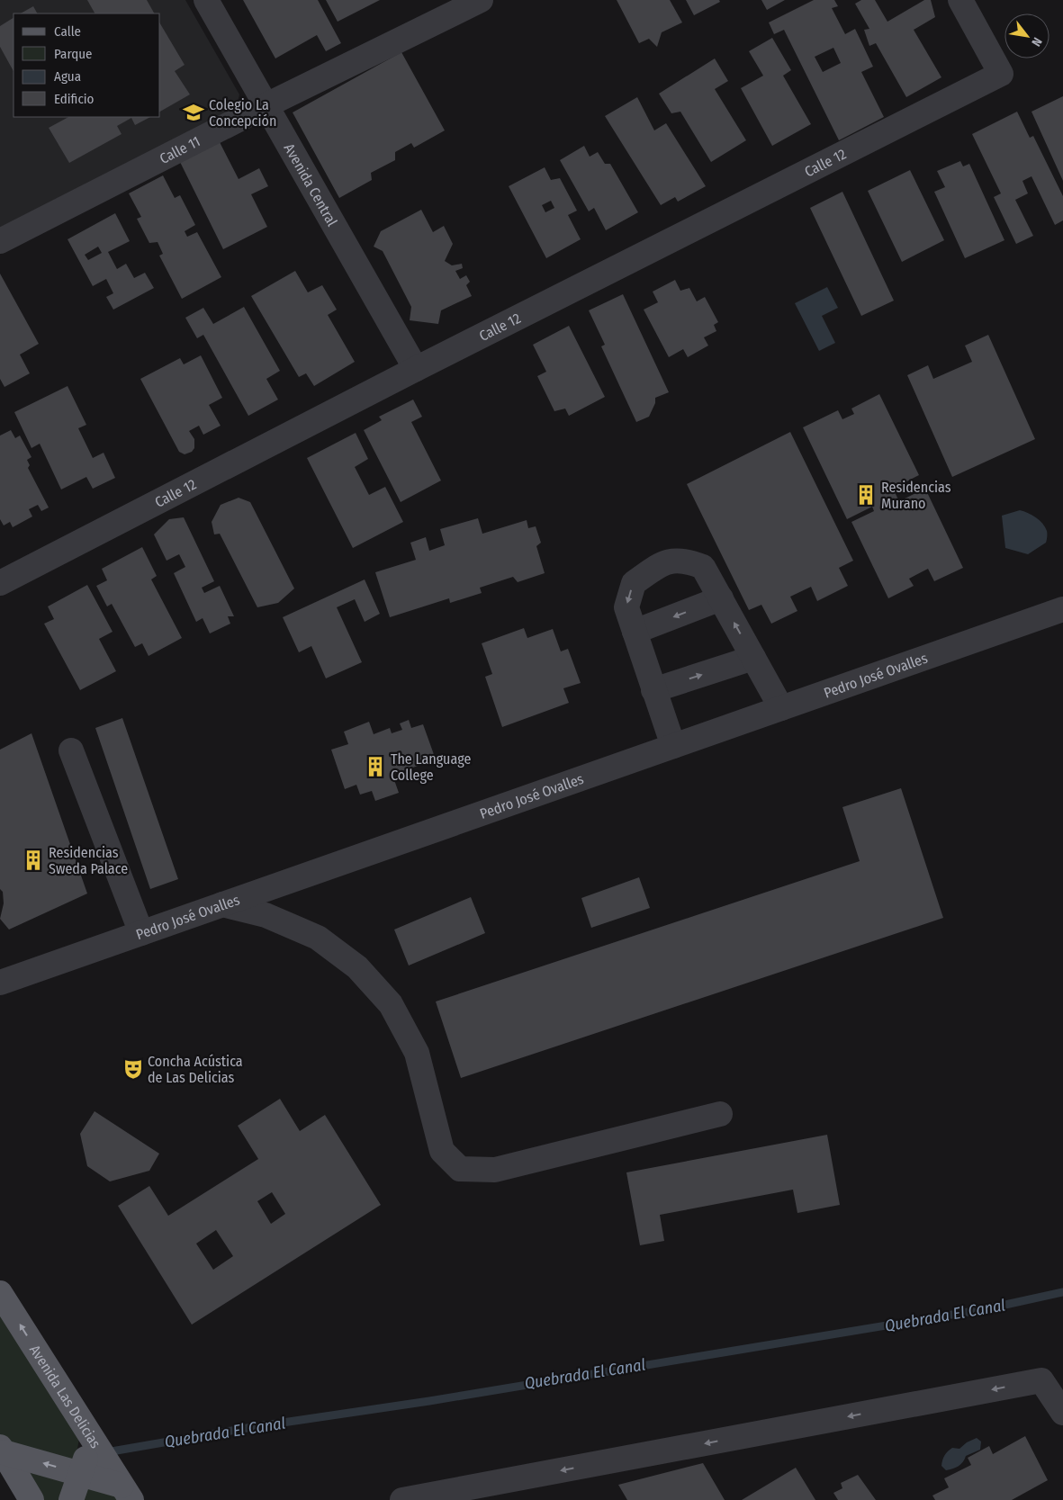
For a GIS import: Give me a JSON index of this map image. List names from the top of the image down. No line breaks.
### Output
{"streets":{"main road":["Avenida Las Delicias"],"street":["Calle 11","Calle 12","Avenida Central","Pedro José Ovalles"]},"crossings":[["Calle 11","Avenida Central"],["Calle 12","Avenida Central"]],"one_way":["Avenida Las Delicias"],"water":["Quebrada El Canal"],"places":{"school or university":["Colegio La Concepción"],"building":["Residencias Murano","The Language College","Residencias Sweda Palace"],"theatre":["Concha Acústica de Las Delicias"]},"legend":["Calle","Parque","Agua","Edificio"],"north":"bottom right"}
